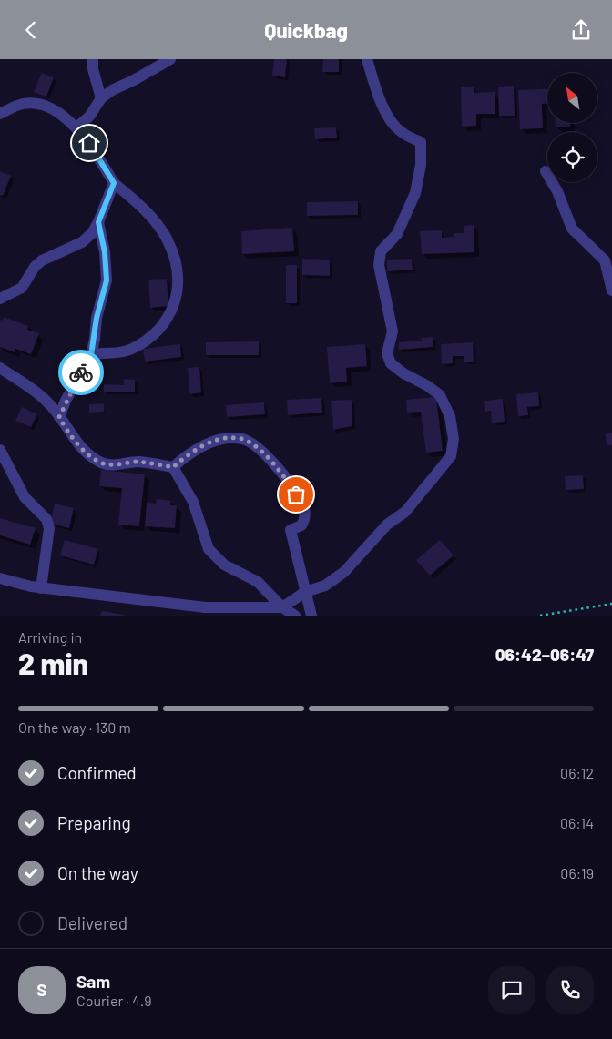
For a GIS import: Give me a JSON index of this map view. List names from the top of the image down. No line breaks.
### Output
{"north":"top left","page":{"header":"Quickbag","heading":["2 min","Arriving in","06:42–06:47"],"panel":["Sam","Courier · 4.9"],"bar":"On the way · 130 m","list":[["Confirmed","06:12"],["Preparing","06:14"],["On the way","06:19"],"Delivered"],"round":"S"}}
